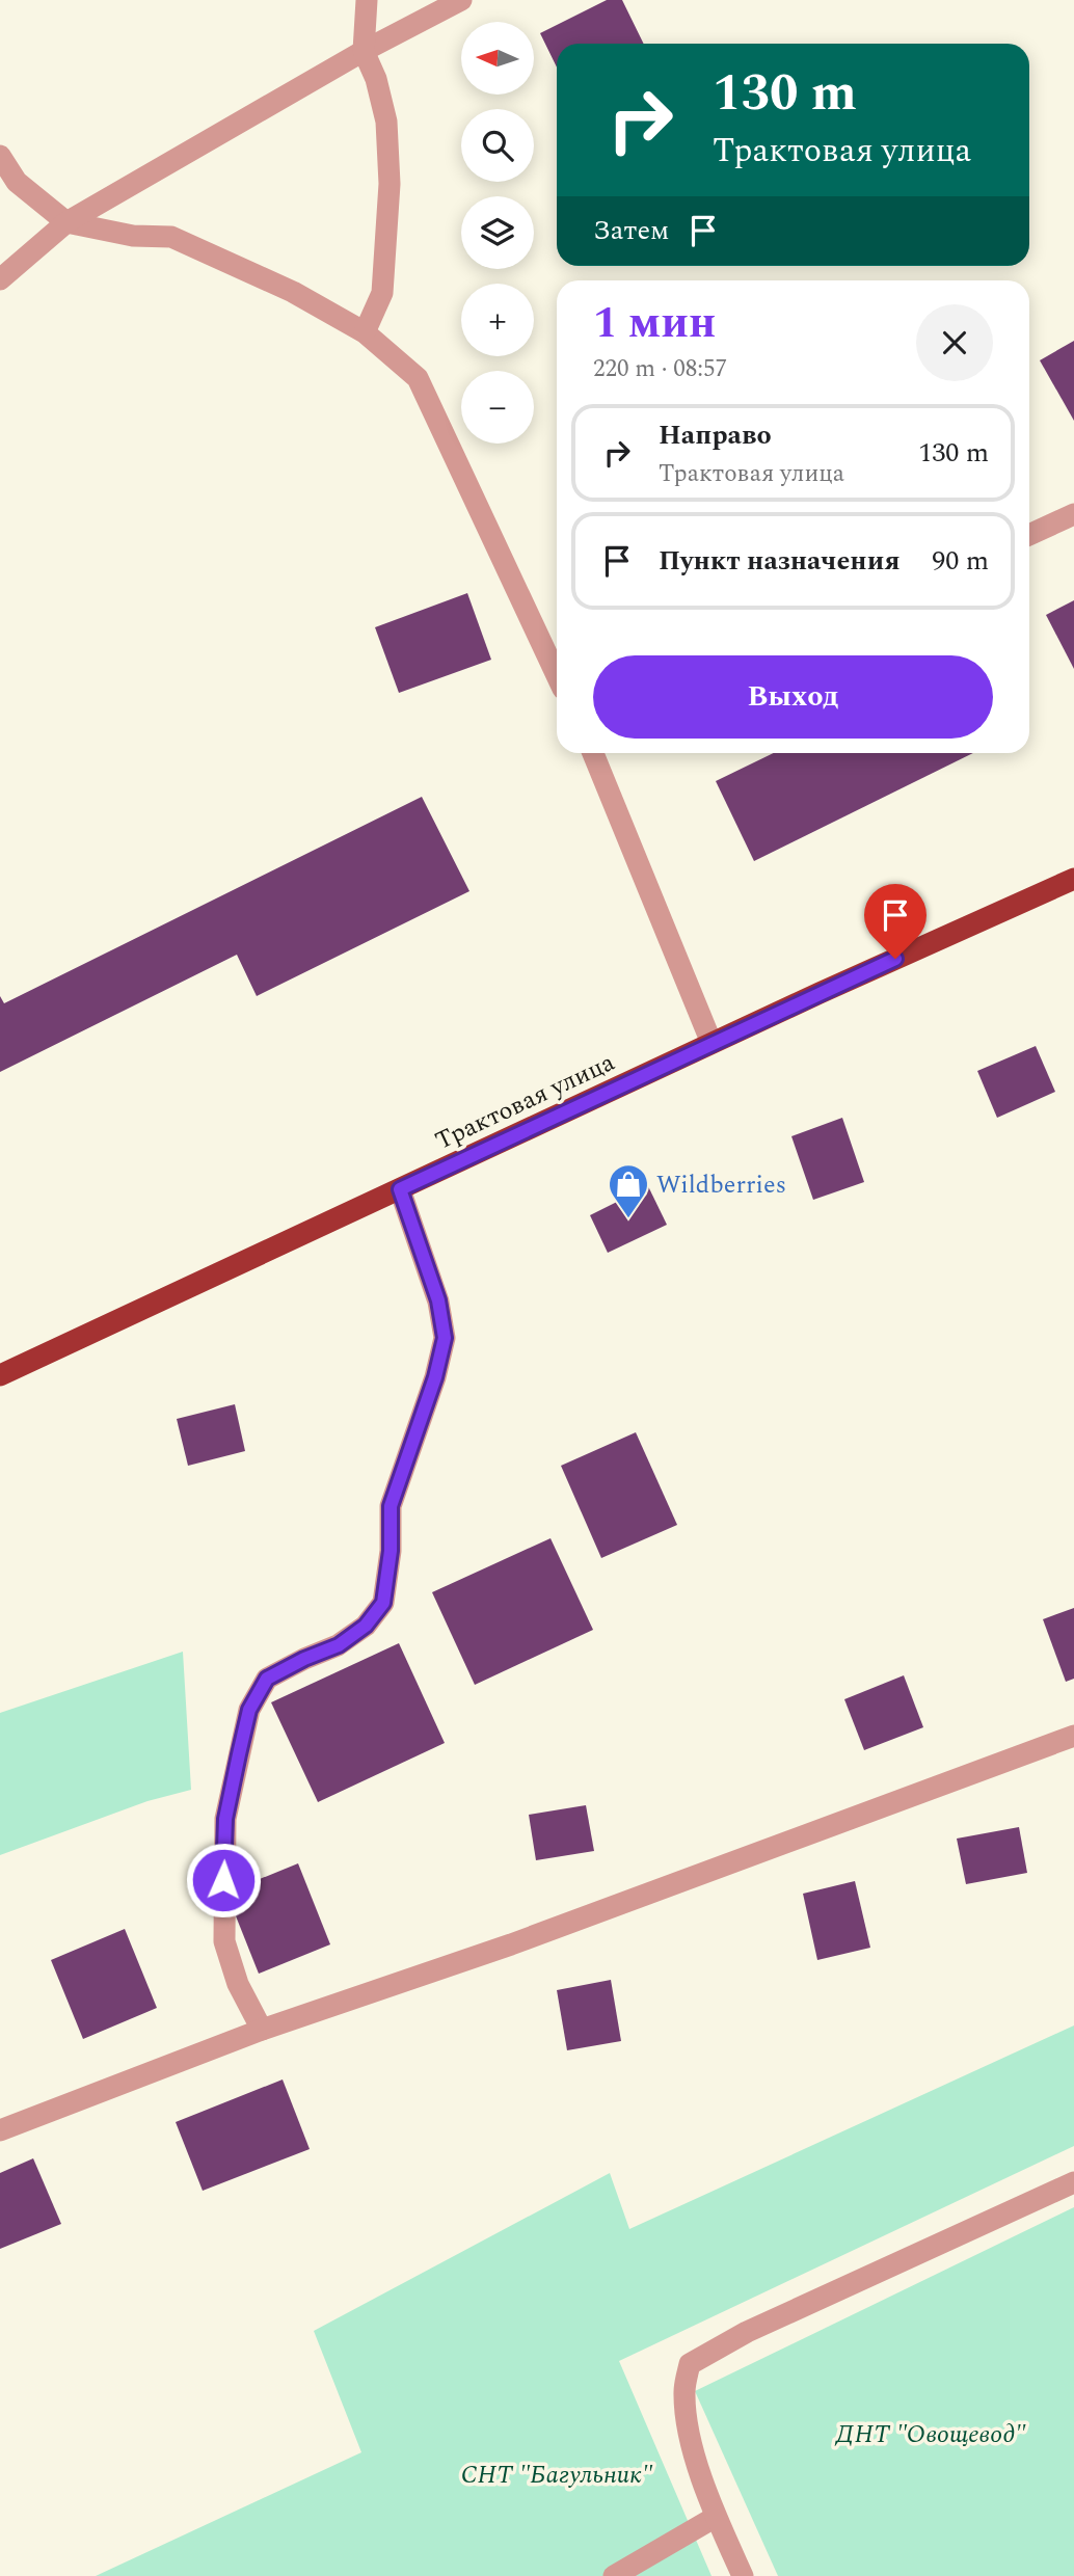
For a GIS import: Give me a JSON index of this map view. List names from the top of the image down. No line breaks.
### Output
{"streets":{"highway":["Трактовая улица"]},"parks":["ДНТ \"Овощевод\"","СНТ \"Багульник\""],"places":{"shop":["Wildberries"]},"north":"left","page":{"map_buttons":["+","−"],"turn":["130 m","Трактовая улица"],"then":"Затем","heading":["1 мин","220 m · 08:57"],"list":[{"name":"Направо","note":"Трактовая улица","value":"130 m"},{"name":"Пункт назначения","value":"90 m"}],"buttons":"Выход"}}
